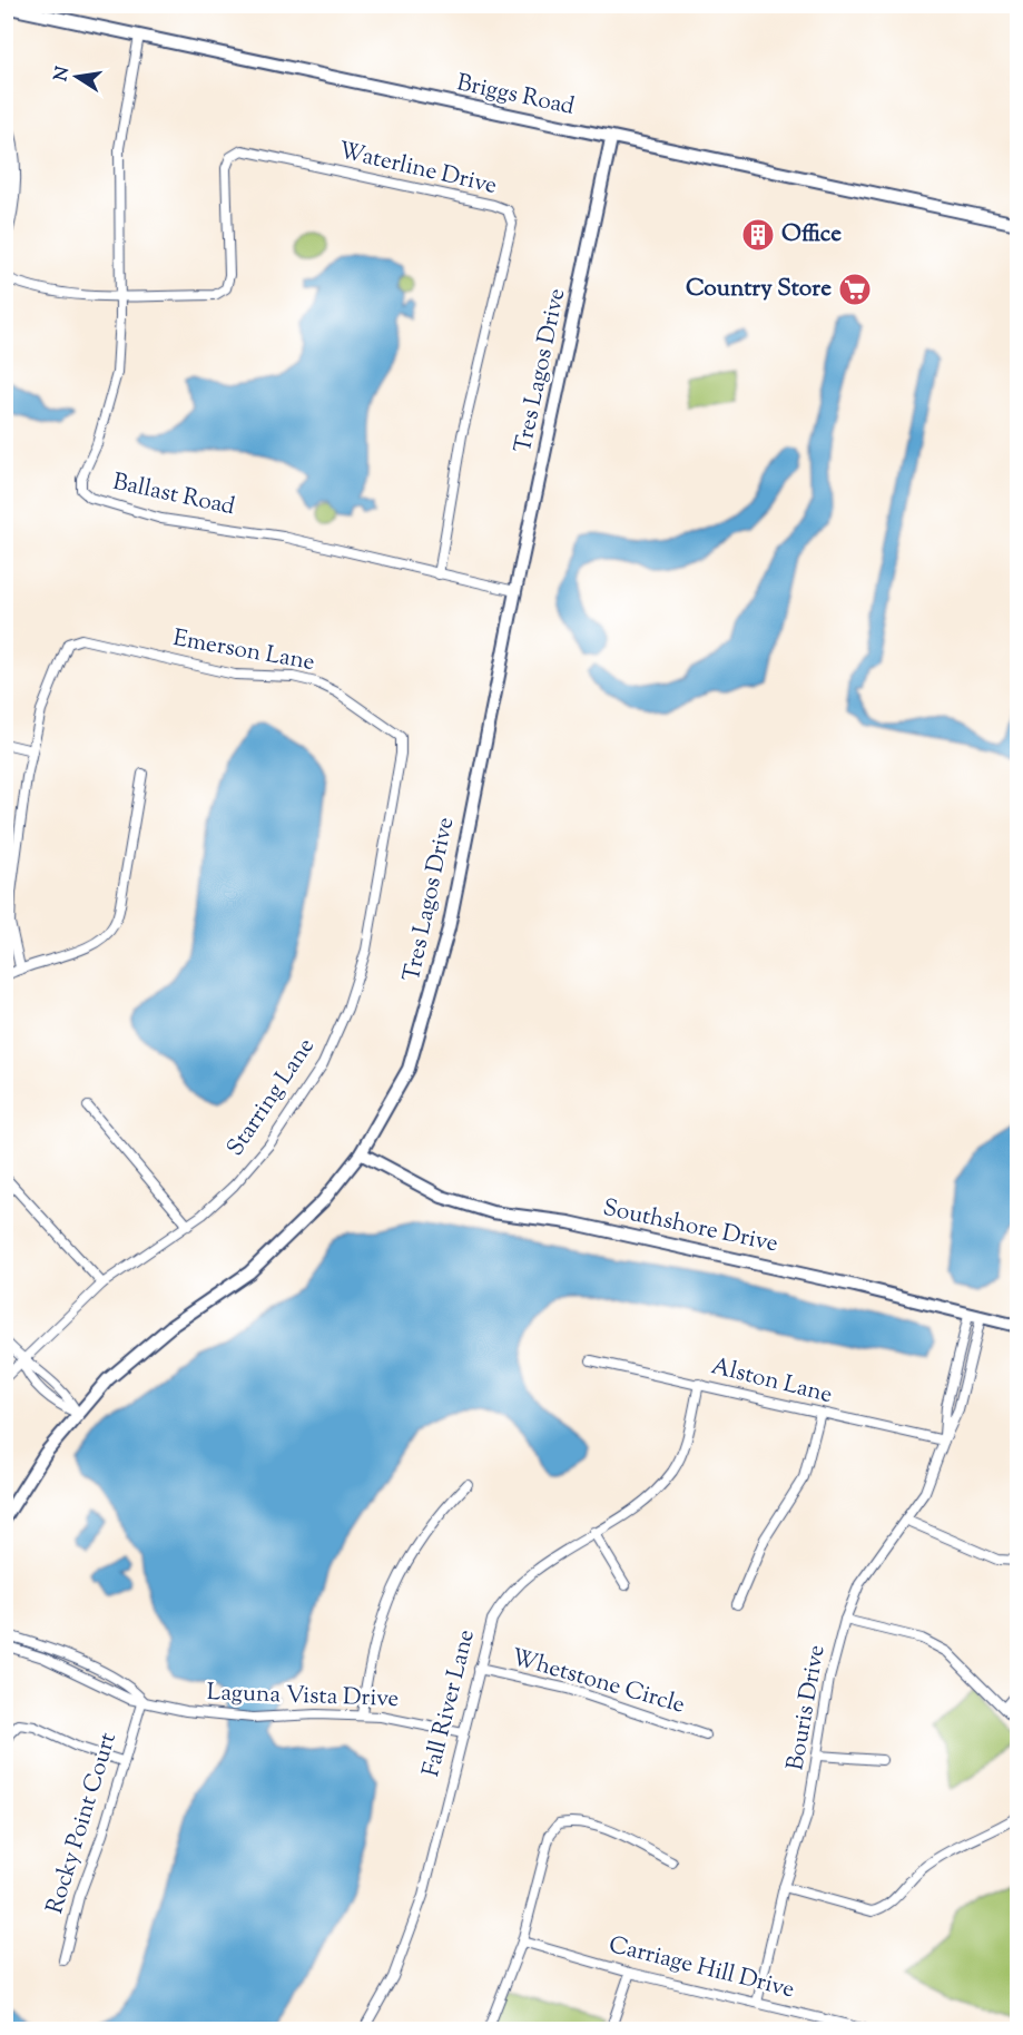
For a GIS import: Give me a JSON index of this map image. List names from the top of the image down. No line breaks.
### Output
{"streets":{"street":["Briggs Road","Waterline Drive","Tres Lagos Drive","Ballast Road","Emerson Lane","Starring Lane","Southshore Drive","Alston Lane","Whetstone Circle","Laguna Vista Drive","Fall River Lane","Bouris Drive","Rocky Point Court","Carriage Hill Drive"]},"crossings":[["Briggs Road","Tres Lagos Drive"],["Briggs Road","Ballast Road"],["Waterline Drive","Ballast Road"],["Tres Lagos Drive","Ballast Road"],["Tres Lagos Drive","Southshore Drive"],["Emerson Lane","Starring Lane"],["Southshore Drive","Bouris Drive"],["Alston Lane","Fall River Lane"],["Alston Lane","Bouris Drive"],["Whetstone Circle","Fall River Lane"],["Laguna Vista Drive","Fall River Lane"],["Laguna Vista Drive","Rocky Point Court"],["Bouris Drive","Carriage Hill Drive"]],"places":{"building":["Office"],"supermarket":["Country Store"]},"north":"left"}
